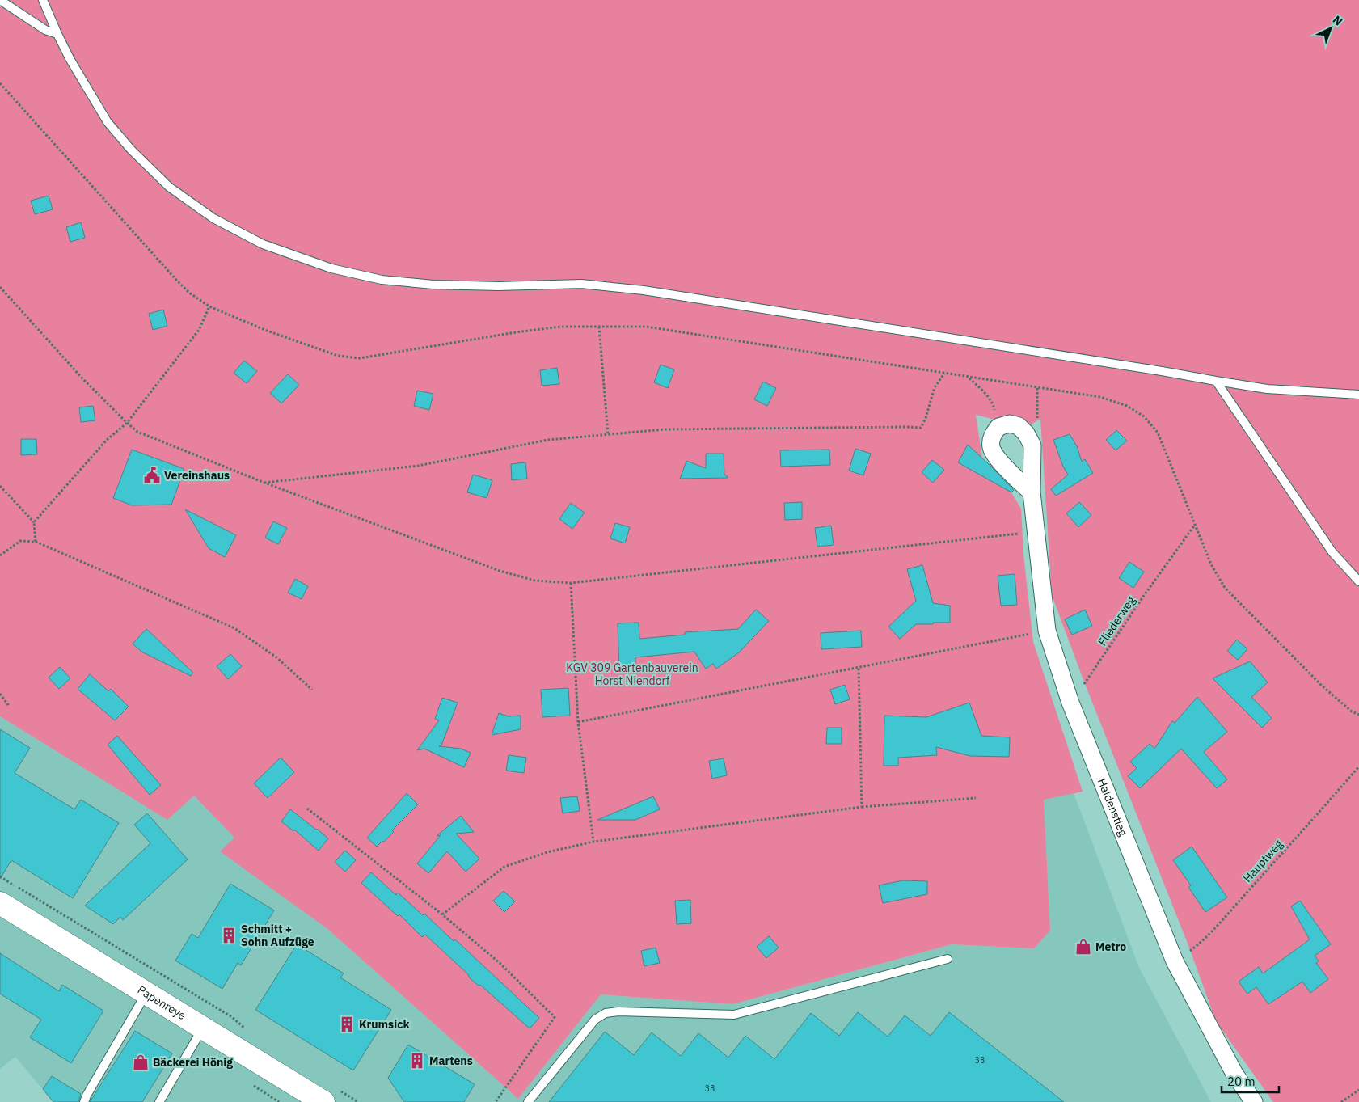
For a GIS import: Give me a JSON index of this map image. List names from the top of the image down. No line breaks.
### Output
{"streets":{"main road":["Papenreye"],"street":["Haldenstieg"],"path":["Fliederweg","Hauptweg"]},"crossings":[["Fliederweg","Haldenstieg"],["Haldenstieg","Hauptweg"]],"parks":["KGV 309 Gartenbauverein Horst Niendorf"],"places":{"public building":["Vereinshaus"],"building":["Schmitt + Sohn Aufzüge","Krumsick","Martens"],"shop":["Metro","Bäckerei Hönig"]},"house_numbers":["33","33"],"scale_bar":"20 m","north":"top right"}
